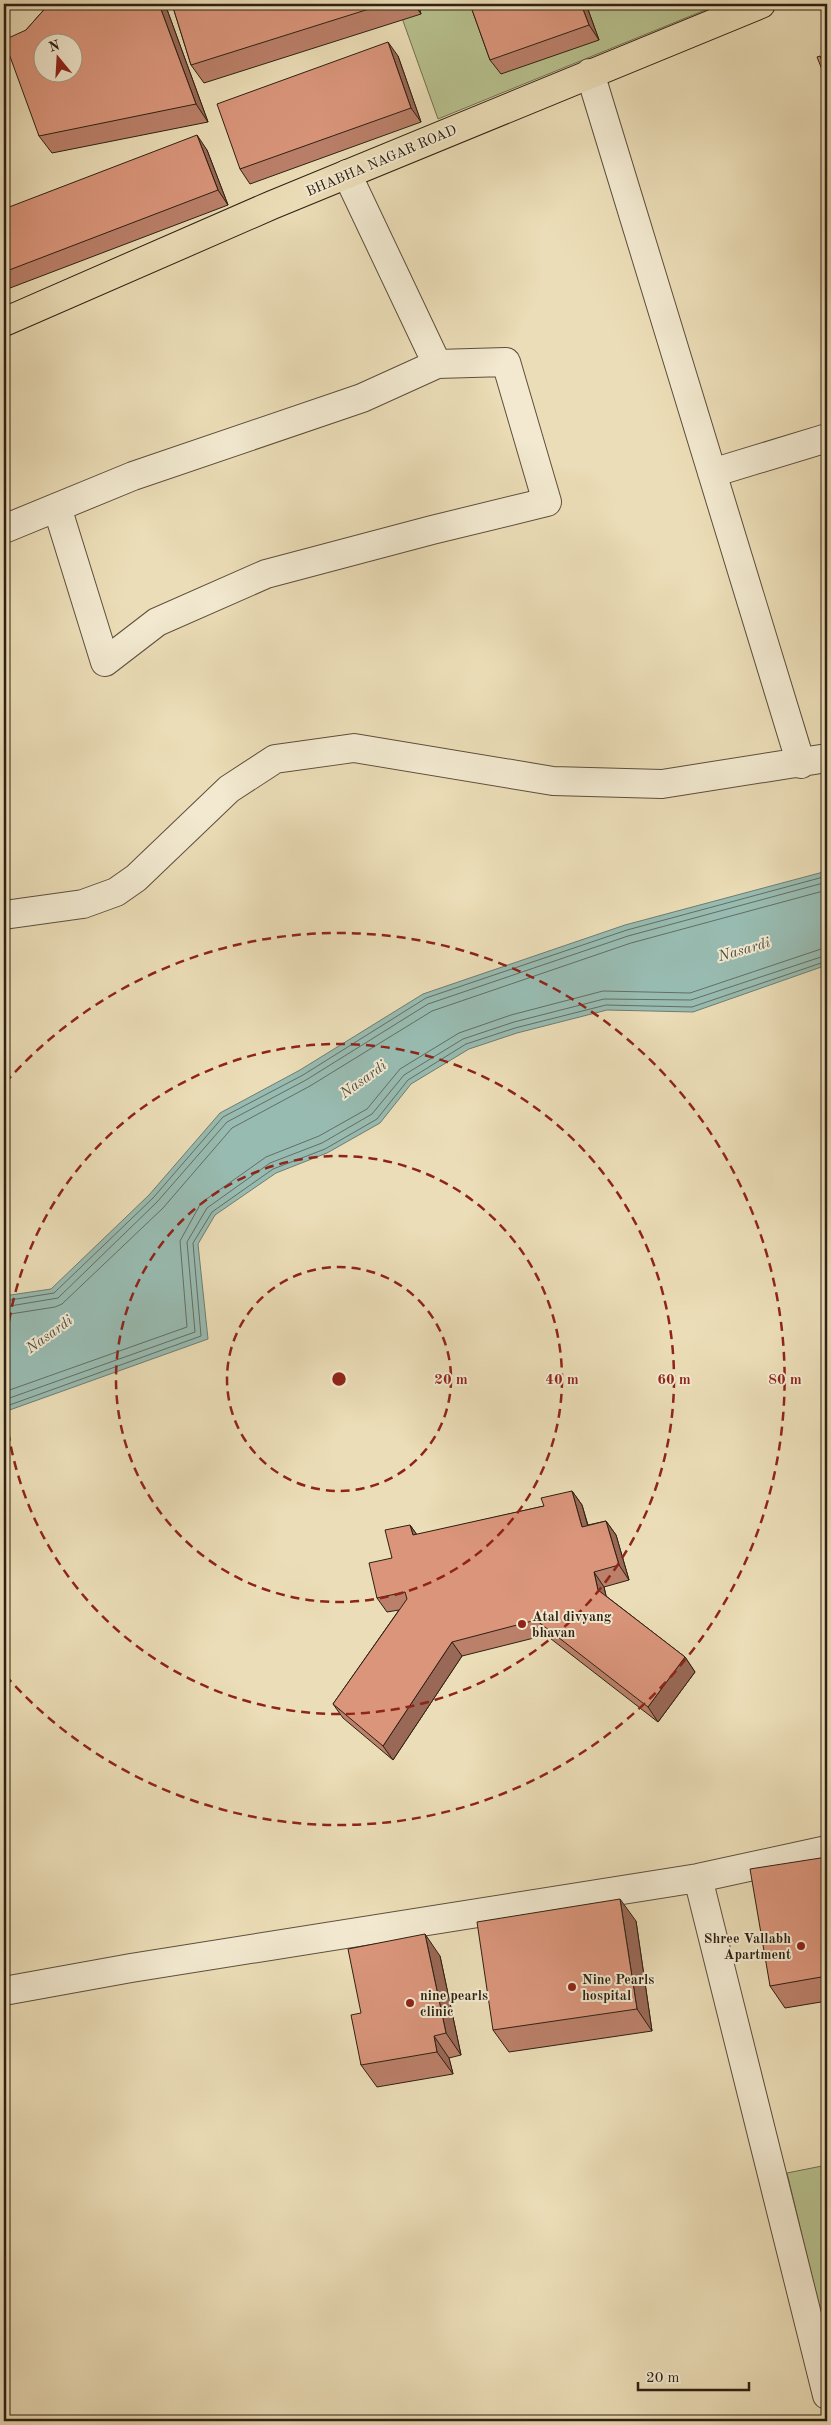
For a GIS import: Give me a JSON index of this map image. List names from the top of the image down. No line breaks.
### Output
{"streets":{"main road":["BHABHA NAGAR ROAD"]},"water":["Nasardi"],"places":["Atal divyang bhavan","Shree Vallabh Apartment","Nine Pearls hospital","nine pearls clinic"],"scale_bar":"20 m","north":"top","rings":["20 m","40 m","60 m","80 m"]}
